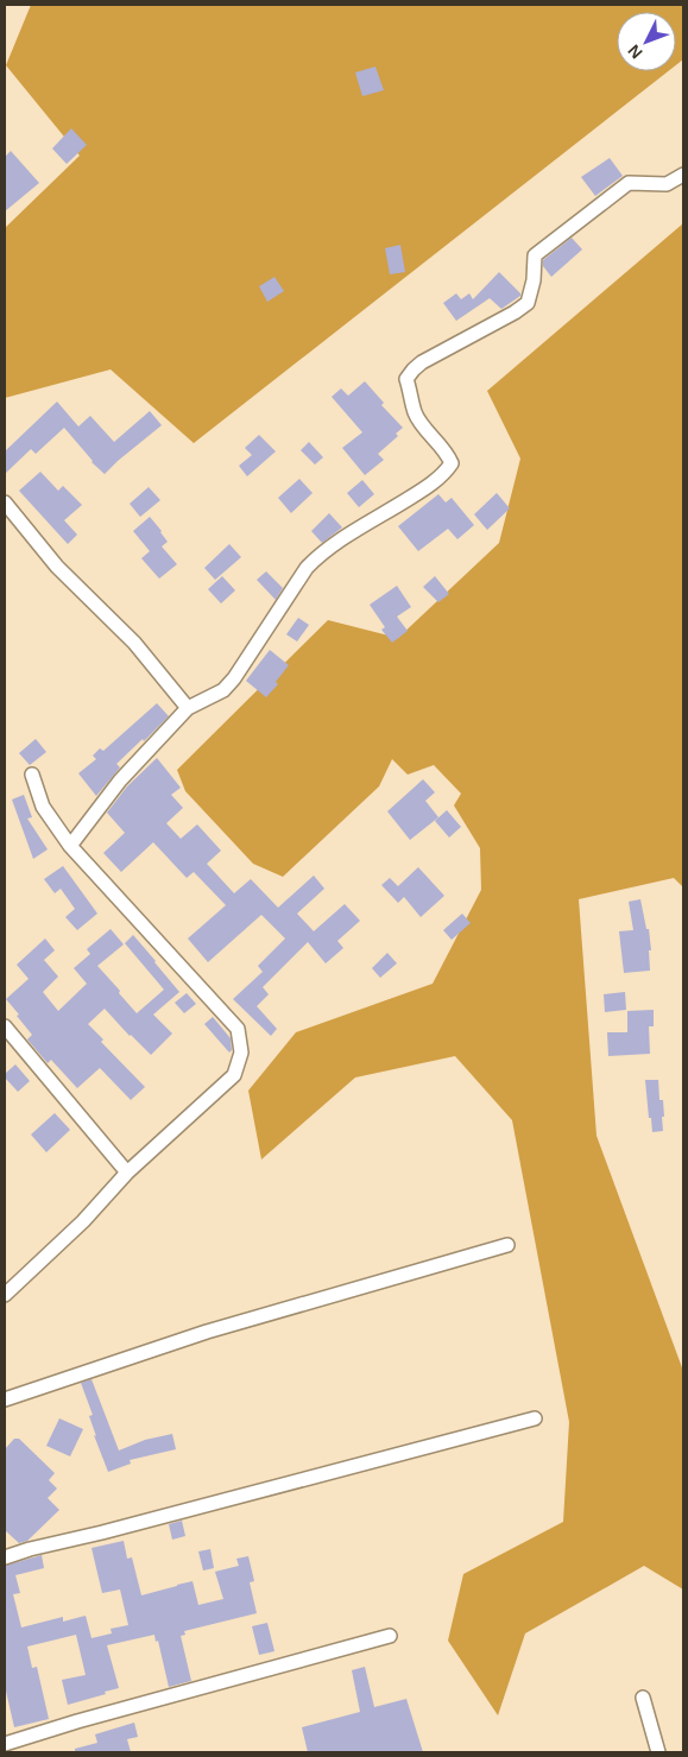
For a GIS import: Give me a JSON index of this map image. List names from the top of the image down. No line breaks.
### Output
{"north":"bottom left"}
